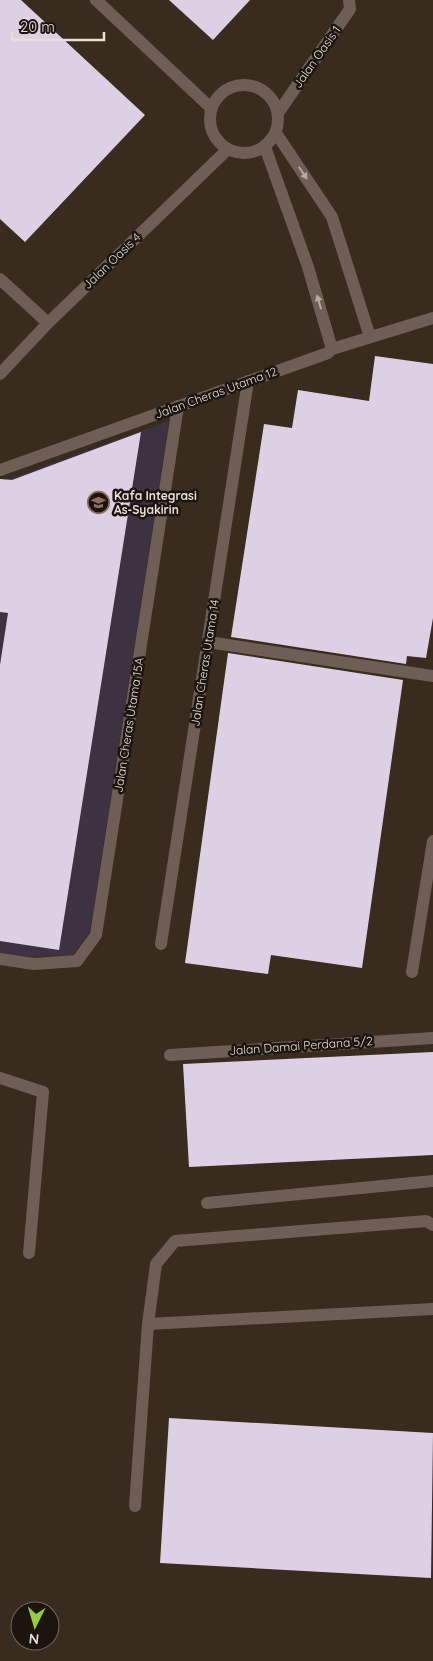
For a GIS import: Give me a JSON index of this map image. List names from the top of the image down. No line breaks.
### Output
{"streets":{"street":["Jalan Oasis 1","Jalan Oasis 4","Jalan Cheras Utama 12","Jalan Cheras Utama 14","Jalan Cheras Utama 15A","Jalan Damai Perdana 5/2"]},"crossings":[["Jalan Oasis 1","Jalan Oasis 4"],["Jalan Cheras Utama 12","Jalan Cheras Utama 14"],["Jalan Cheras Utama 12","Jalan Cheras Utama 15A"]],"places":{"school or university":["Kafa Integrasi As-Syakirin"]},"scale_bar":"20 m","north":"bottom"}
